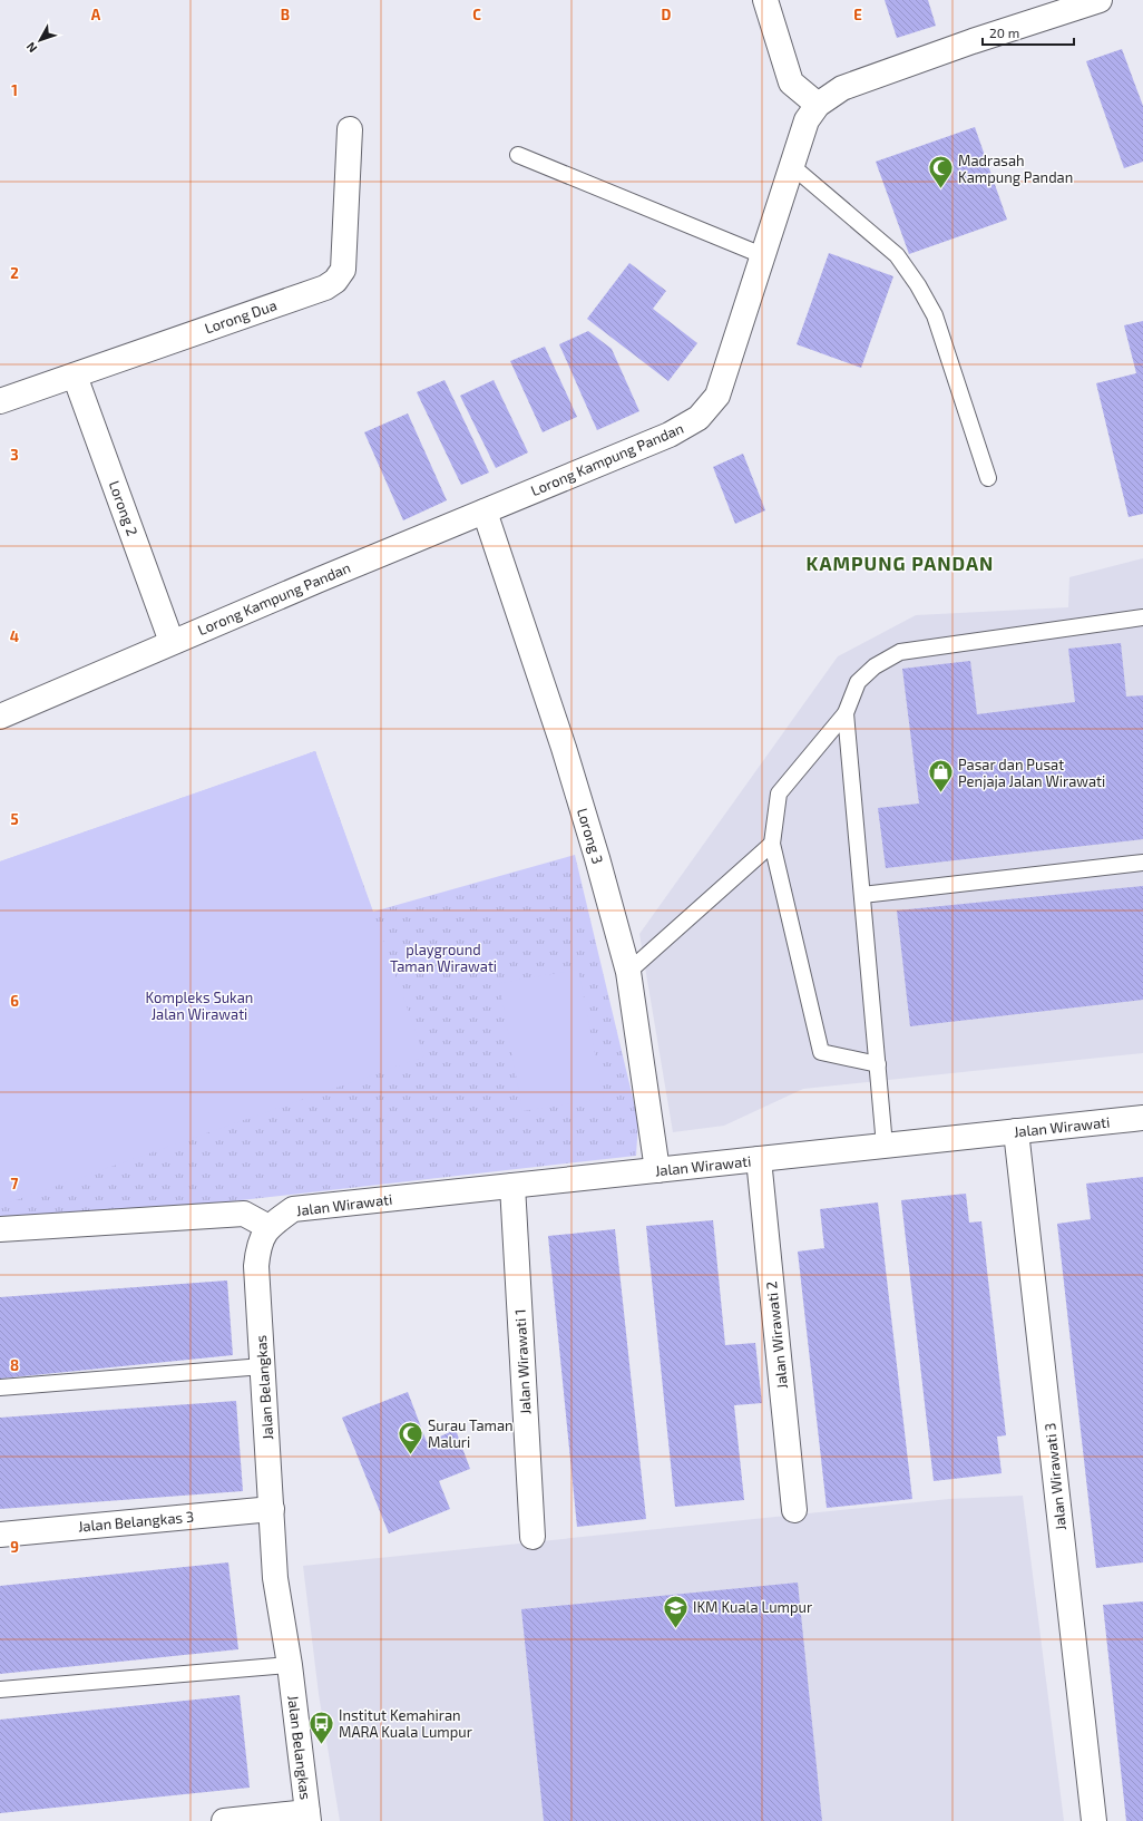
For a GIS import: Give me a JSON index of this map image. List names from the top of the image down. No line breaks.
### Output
{"streets":{"street":["Lorong Dua","Lorong Kampung Pandan","Lorong 2","Lorong 3","Jalan Wirawati","Jalan Wirawati 2","Jalan Wirawati 1","Jalan Belangkas","Jalan Wirawati 3","Jalan Belangkas 3"]},"crossings":[["Lorong Dua","Lorong 2"],["Lorong Kampung Pandan","Lorong 2"],["Lorong Kampung Pandan","Lorong 3"],["Lorong 3","Jalan Wirawati"],["Jalan Wirawati","Jalan Wirawati 2"],["Jalan Wirawati","Jalan Wirawati 1"],["Jalan Wirawati","Jalan Belangkas"],["Jalan Wirawati","Jalan Wirawati 3"],["Jalan Belangkas","Jalan Belangkas 3"]],"districts":["KAMPUNG PANDAN"],"parks":["playground Taman Wirawati","Kompleks Sukan Jalan Wirawati"],"places":{"mosque":["Madrasah Kampung Pandan","Surau Taman Maluri"],"shop":["Pasar dan Pusat Penjaja Jalan Wirawati"],"school or university":["IKM Kuala Lumpur"],"bus stop":["Institut Kemahiran MARA Kuala Lumpur"]},"scale_bar":"20 m","north":"bottom left","grid":{"columns":["A","B","C","D","E"],"rows":["1","2","3","4","5","6","7","8","9"]}}
